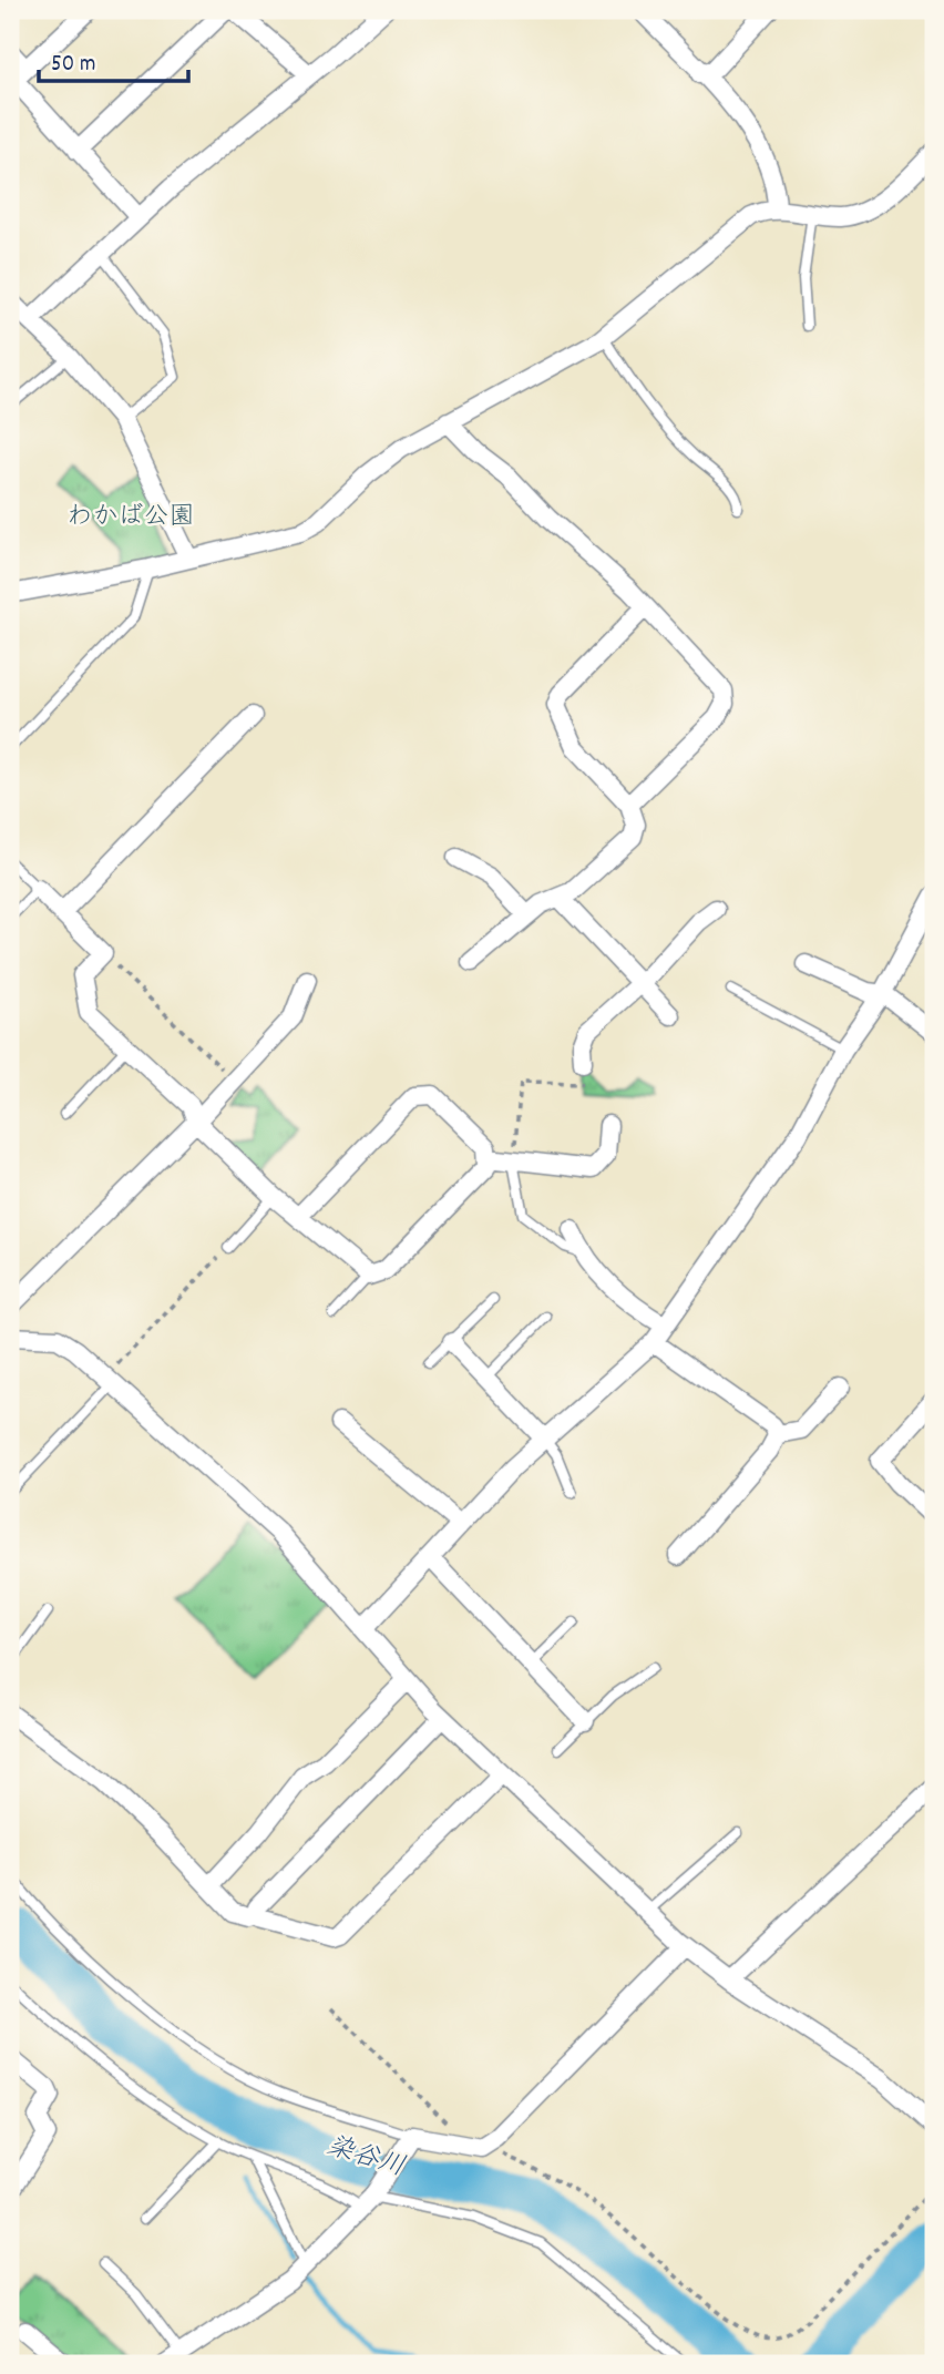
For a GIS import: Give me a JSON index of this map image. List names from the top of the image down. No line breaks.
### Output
{"water":["染谷川"],"parks":["わかば公園"],"scale_bar":"50 m"}
